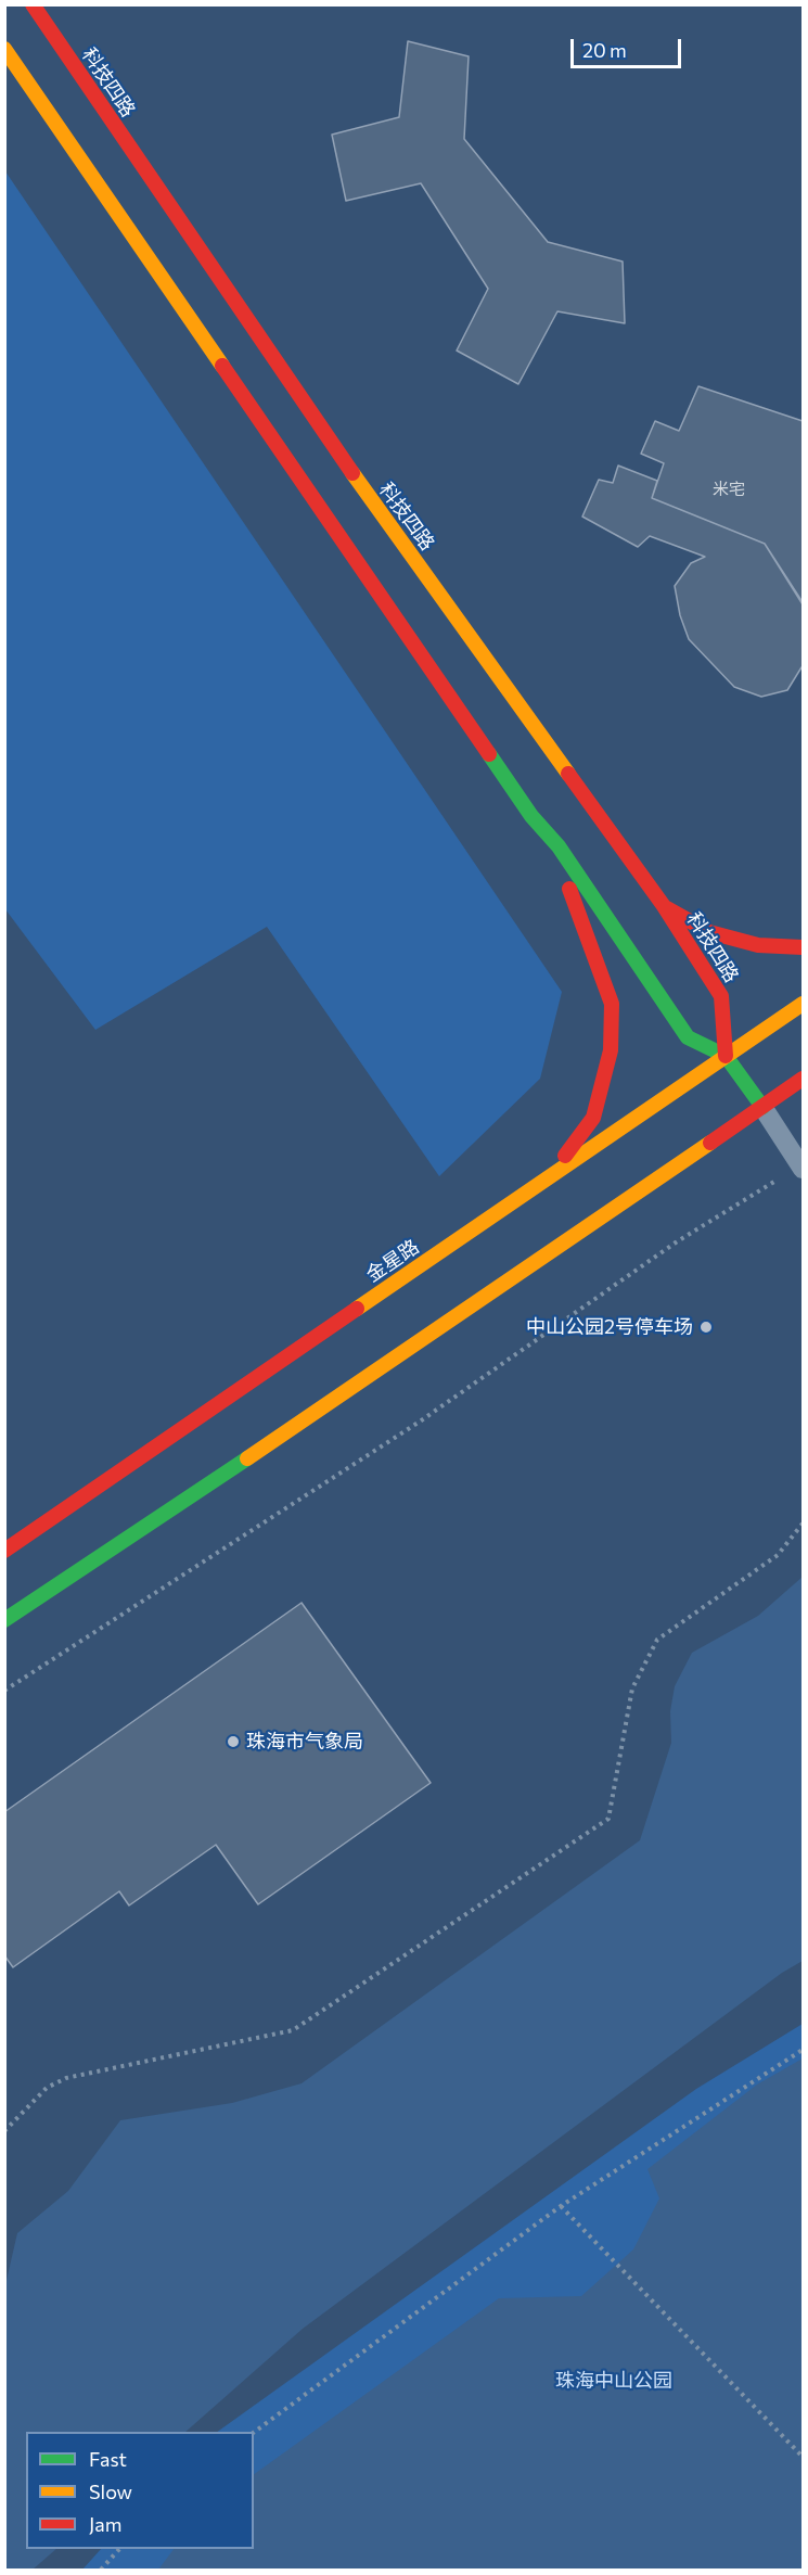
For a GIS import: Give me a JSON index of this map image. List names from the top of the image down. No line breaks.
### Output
{"streets":{"street":["科技四路","金星路"]},"crossings":[["科技四路","金星路"]],"parks":["珠海中山公园"],"places":["中山公园2号停车场","珠海市气象局"],"house_numbers":["米宅"],"legend":["Fast","Slow","Jam"],"scale_bar":"20 m"}
